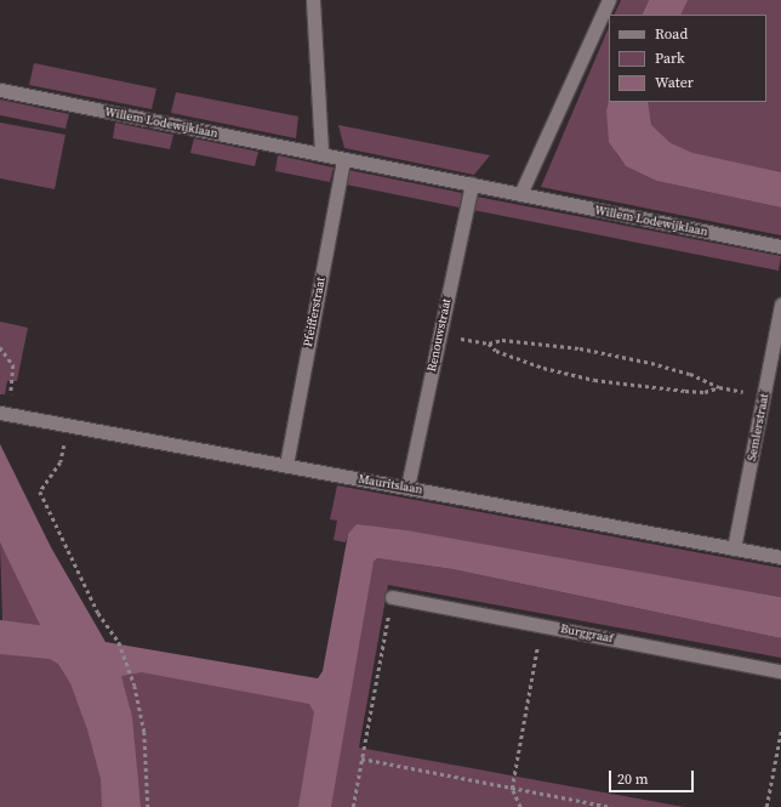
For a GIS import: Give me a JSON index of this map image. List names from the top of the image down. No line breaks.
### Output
{"streets":{"street":["Willem Lodewijklaan","Pfeifferstraat","Renouwstraat","Semlerstraat","Mauritslaan","Burggraaf"]},"crossings":[["Willem Lodewijklaan","Pfeifferstraat"],["Willem Lodewijklaan","Renouwstraat"],["Pfeifferstraat","Mauritslaan"],["Renouwstraat","Mauritslaan"],["Semlerstraat","Mauritslaan"]],"legend":["Road","Park","Water"],"scale_bar":"20 m"}
